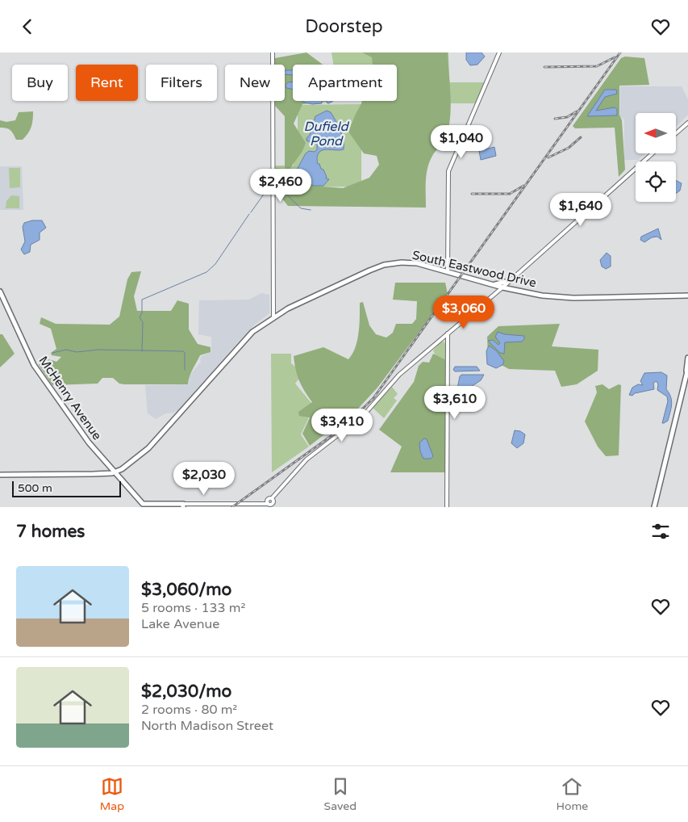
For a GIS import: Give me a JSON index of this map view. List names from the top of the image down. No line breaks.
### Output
{"streets":{"main road":["South Eastwood Drive","McHenry Avenue"]},"crossings":[["South Eastwood Drive","McHenry Avenue"]],"water":["Dufield Pond"],"scale_bar":"500 m","north":"left","page":{"header":"Doorstep","chip":["Buy","Rent","Filters","New","Apartment"],"price":["$1,040","$2,460","$1,640","$3,060","$3,610","$3,410","$2,030"],"scale":"500 m","heading":"7 homes","list":[{"name":"$3,060/mo","note":"5 rooms · 133 m² · Lake Avenue"},{"name":"$2,030/mo","note":"2 rooms · 80 m² · North Madison Street"}],"tabs":["Map","Saved","Home"]}}
